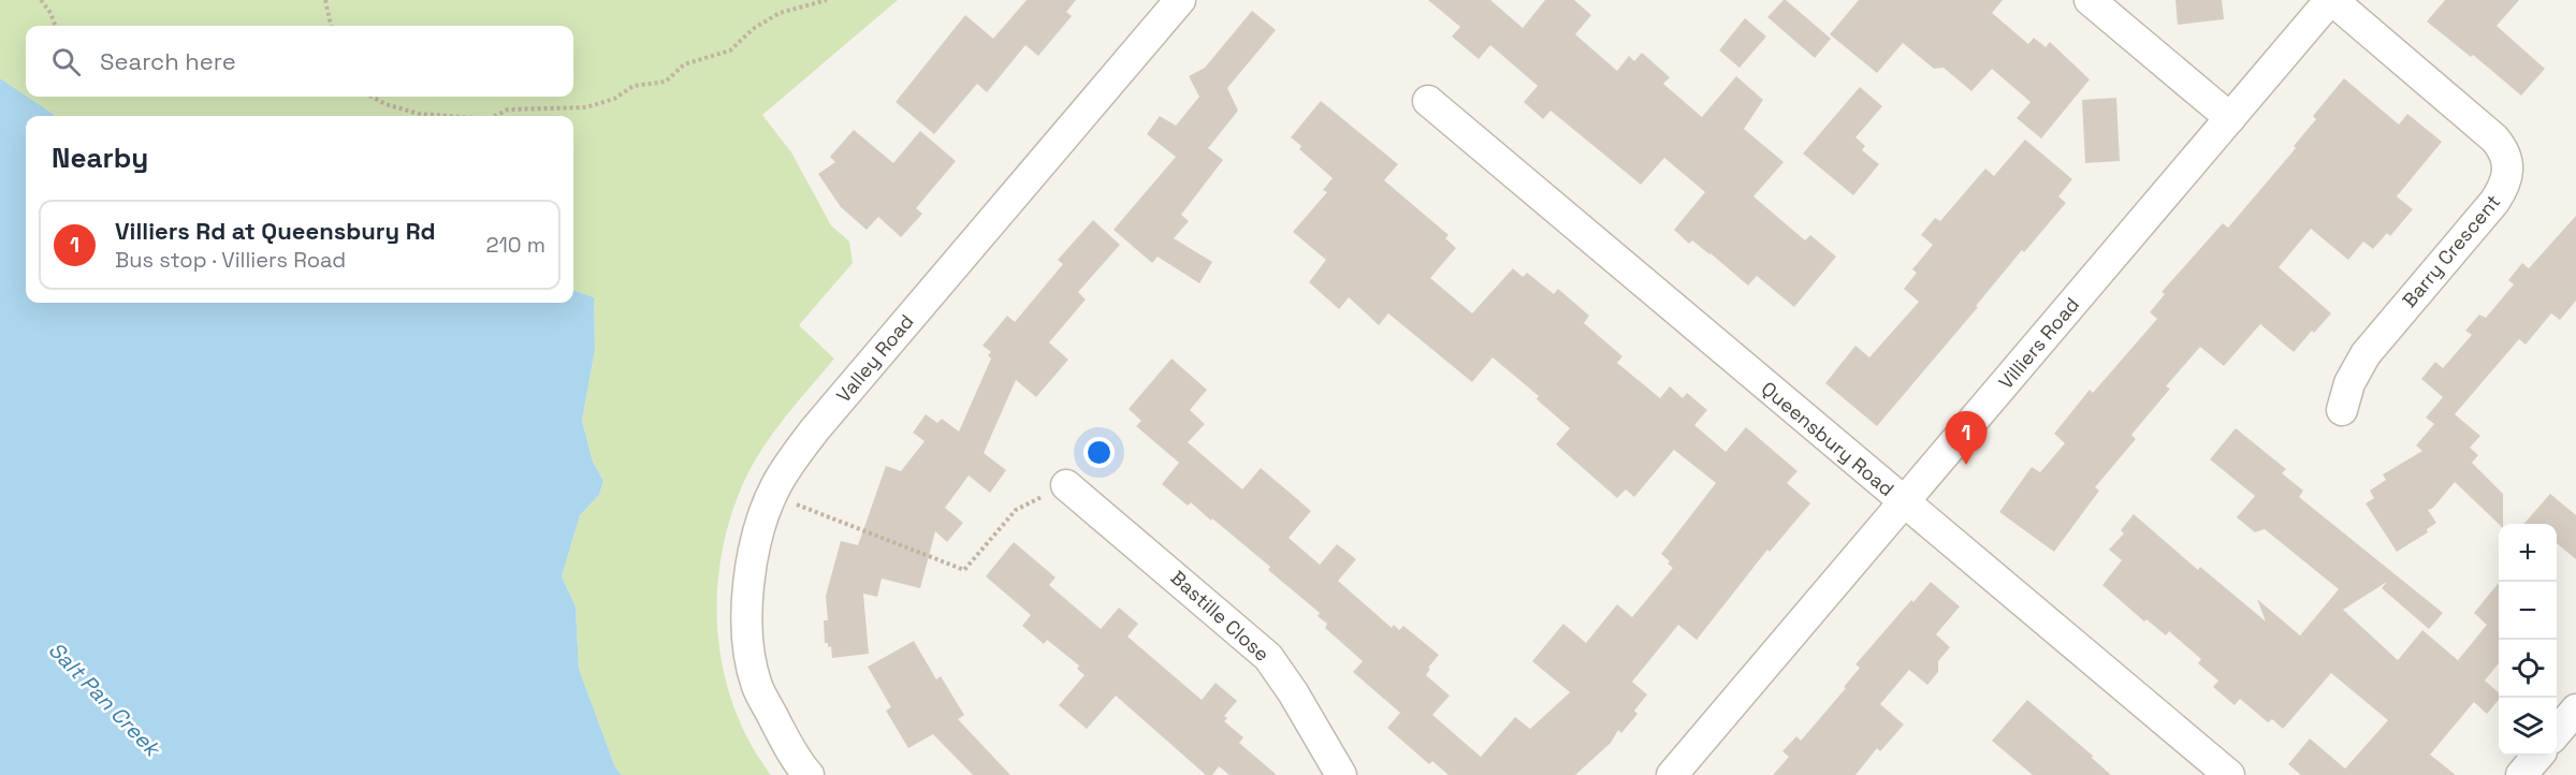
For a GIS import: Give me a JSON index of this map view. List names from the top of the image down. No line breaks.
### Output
{"streets":{"street":["Barry Crescent","Villiers Road","Valley Road","Queensbury Road","Bastille Close"]},"crossings":[["Barry Crescent","Villiers Road"],["Villiers Road","Queensbury Road"]],"water":["Salt Pan Creek"],"page":{"search":"Search here","heading":"Nearby","list":[{"mark":"1","name":"Villiers Rd at Queensbury Rd","note":"Bus stop · Villiers Road","value":"210 m"}],"pins":"1","map_buttons":["+","−"]}}
